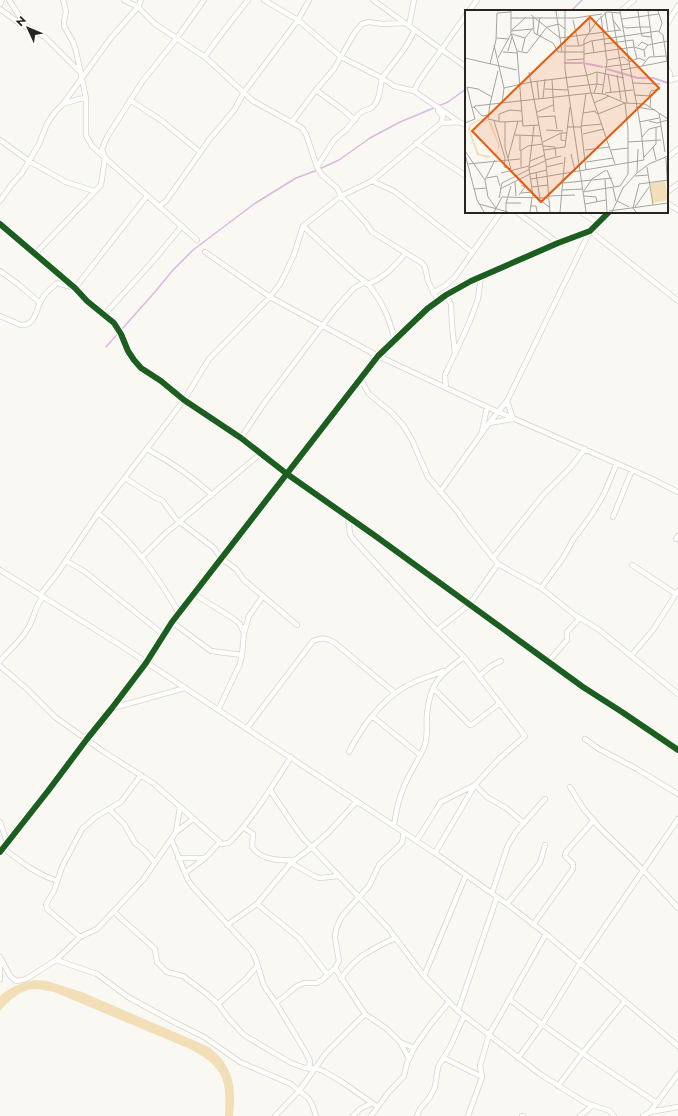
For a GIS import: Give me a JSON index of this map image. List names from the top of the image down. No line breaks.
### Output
{"north":"top left"}
